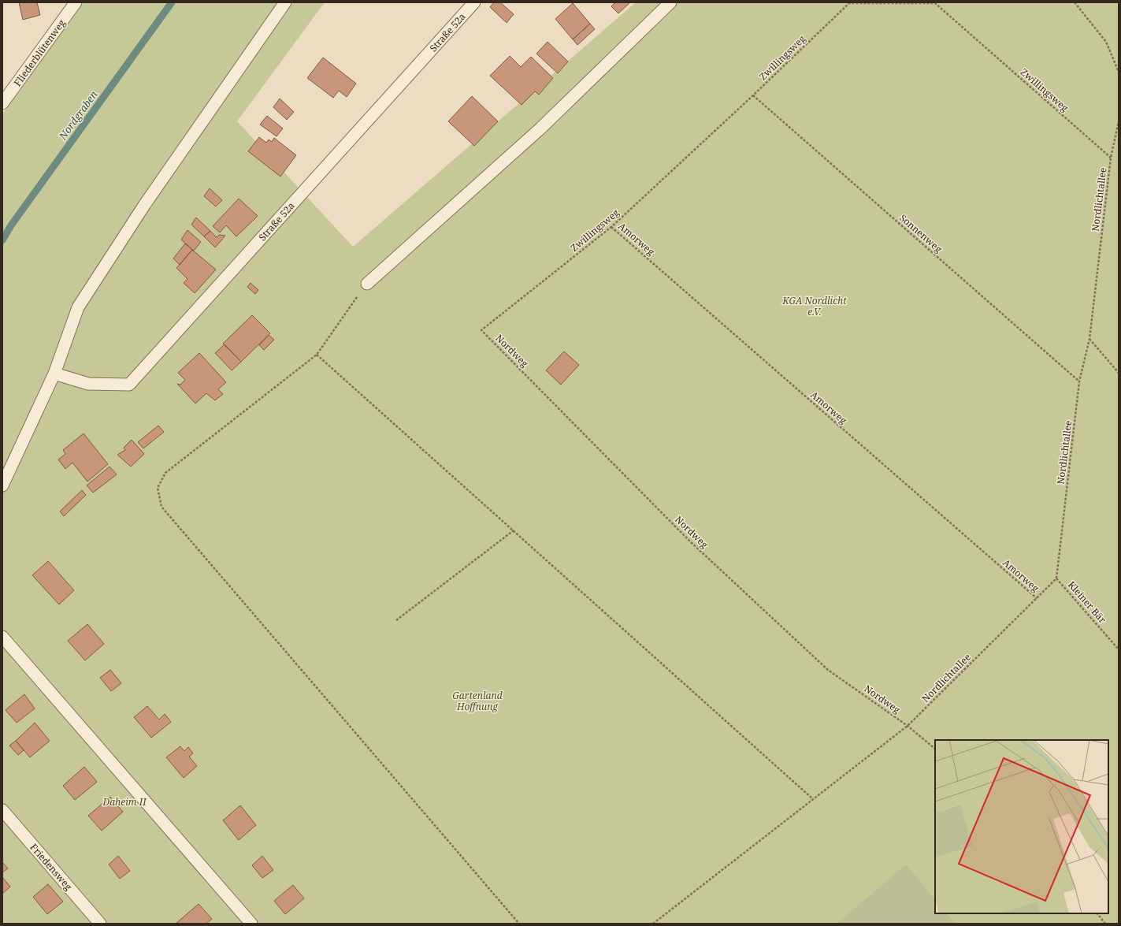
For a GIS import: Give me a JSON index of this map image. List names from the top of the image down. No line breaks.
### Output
{"streets":{"lane":["Straße 52a","Fliederblütenweg","Friedensweg"],"path":["Zwillingsweg","Nordlichtallee","Sonnenweg","Amorweg","Nordweg","Kleiner Bär"]},"crossings":[["Zwillingsweg","Nordlichtallee"],["Zwillingsweg","Sonnenweg"],["Zwillingsweg","Amorweg"],["Zwillingsweg","Nordweg"],["Nordlichtallee","Sonnenweg"],["Nordlichtallee","Amorweg"],["Nordlichtallee","Nordweg"],["Nordlichtallee","Kleiner Bär"]],"water":["Nordgraben"],"parks":["KGA Nordlicht e.V.","Gartenland Hoffnung","Daheim II"]}
